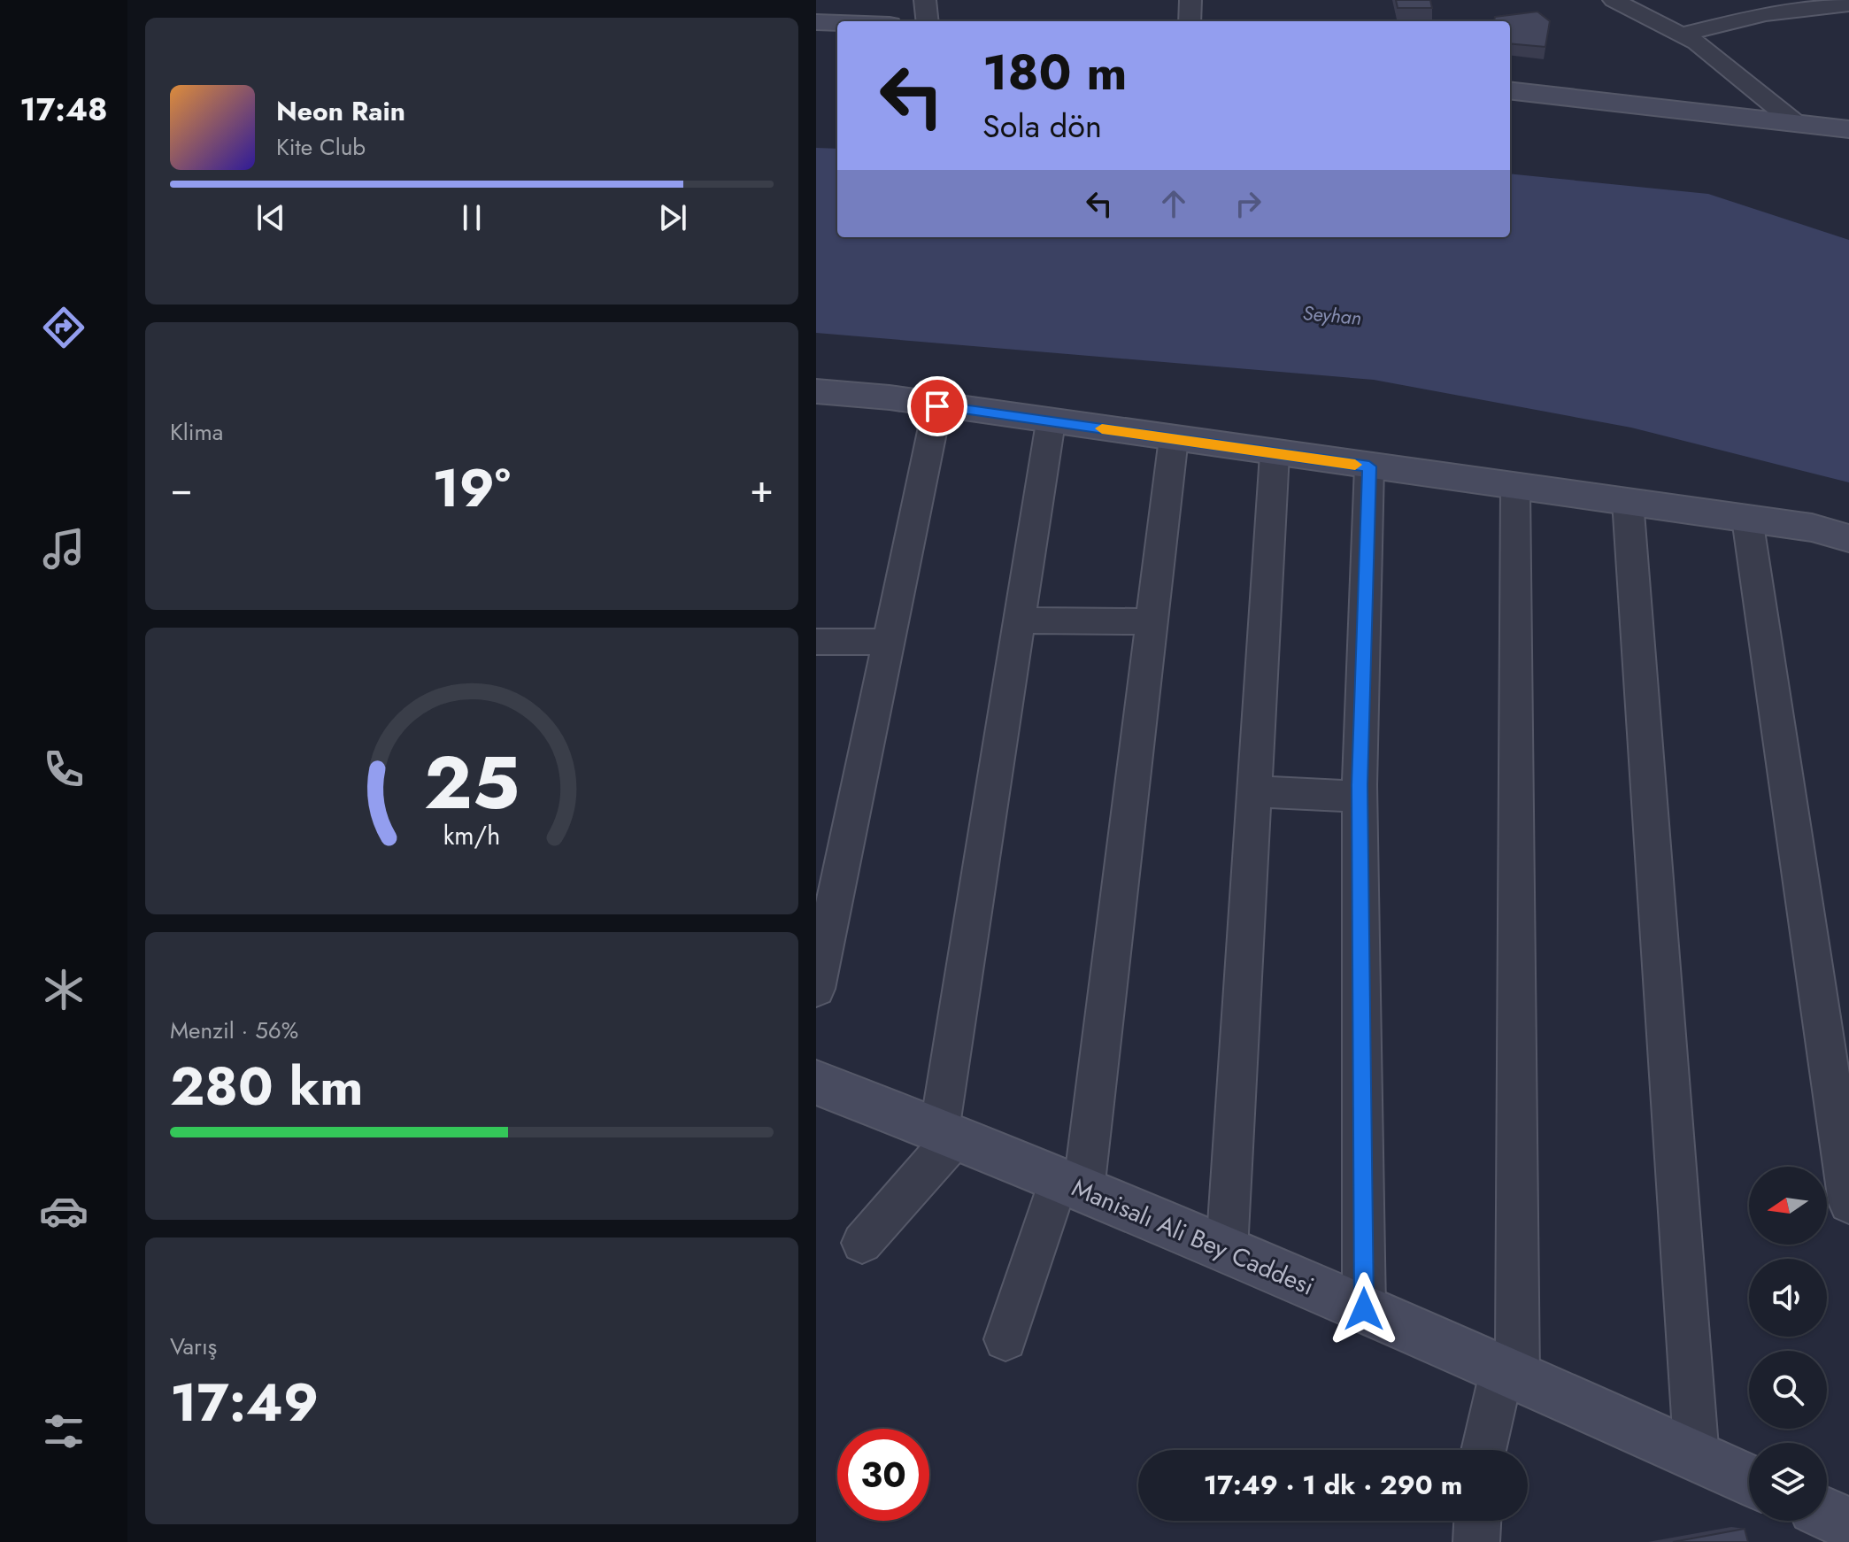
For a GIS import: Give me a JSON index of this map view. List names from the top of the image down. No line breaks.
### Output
{"streets":{"main road":["Manisalı Ali Bey Caddesi"]},"water":["Seyhan"],"north":"left","page":{"tabs":"17:48","turn":["180 m","Sola dön"],"song":["Neon Rain","Kite Club"],"tile":["Klima",["Menzil · 56%","280 km"],["Varış","17:49"]],"heat":["−","19°","+"],"limit":"30","trip":"17:49 · 1 dk · 290 m","gauge":["25","km/h"]}}
